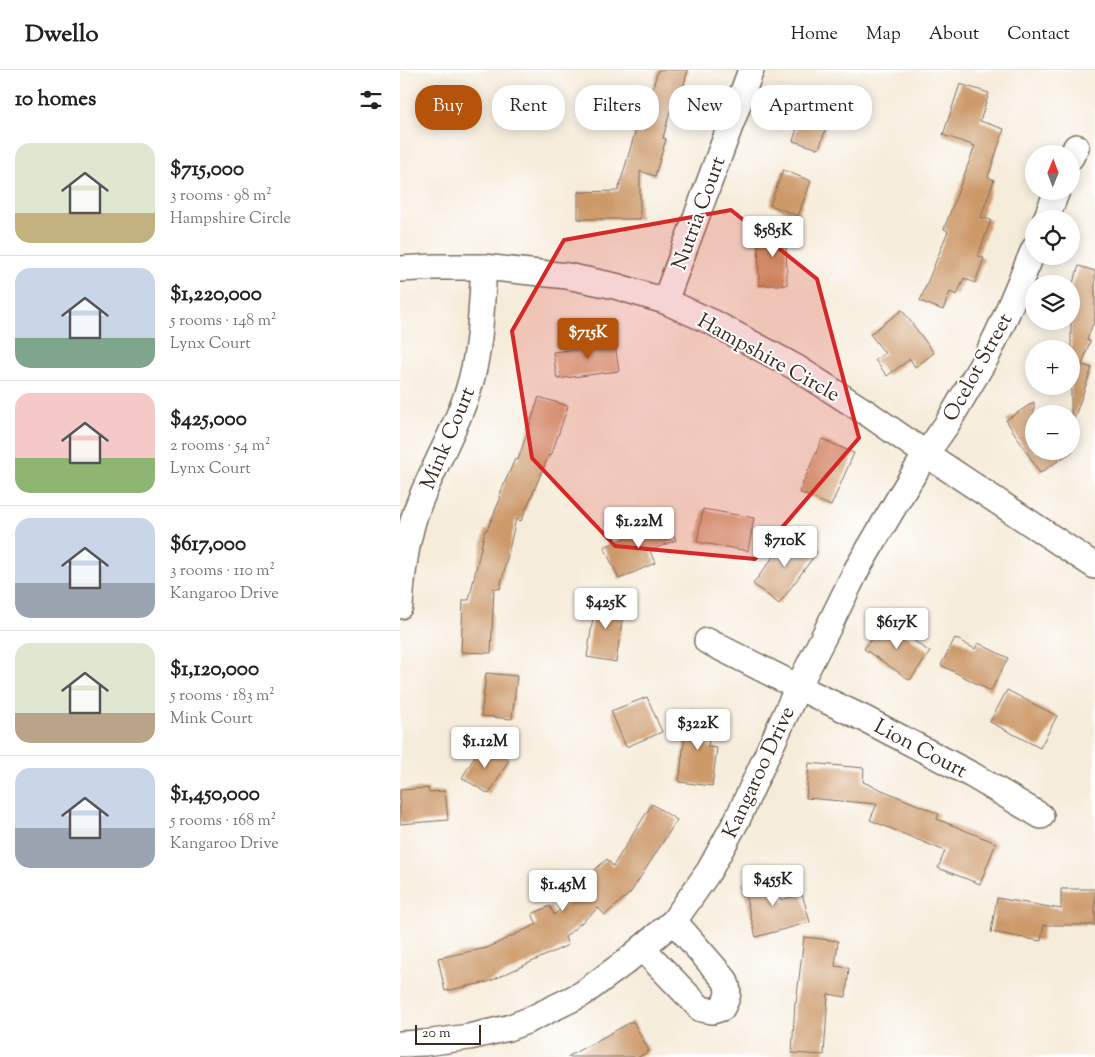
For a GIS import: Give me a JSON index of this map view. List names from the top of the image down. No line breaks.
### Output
{"streets":{"street":["Nutria Court","Hampshire Circle","Ocelot Street","Mink Court","Lion Court","Kangaroo Drive"]},"crossings":[["Nutria Court","Hampshire Circle"],["Hampshire Circle","Ocelot Street"],["Hampshire Circle","Mink Court"],["Hampshire Circle","Kangaroo Drive"],["Ocelot Street","Kangaroo Drive"],["Lion Court","Kangaroo Drive"]],"scale_bar":"20 m","north":"top","page":{"header":"Dwello","nav":["Home","Map","About","Contact"],"heading":"10 homes","chip":["Buy","Rent","Filters","New","Apartment"],"list":[{"name":"$715,000","note":"3 rooms · 98 m² · Hampshire Circle"},{"name":"$1,220,000","note":"5 rooms · 148 m² · Lynx Court"},{"name":"$425,000","note":"2 rooms · 54 m² · Lynx Court"},{"name":"$617,000","note":"3 rooms · 110 m² · Kangaroo Drive"},{"name":"$1,120,000","note":"5 rooms · 183 m² · Mink Court"},{"name":"$1,450,000","note":"5 rooms · 168 m² · Kangaroo Drive"}],"map_buttons":["+","−"],"price":["$585K","$715K","$1.22M","$710K","$425K","$617K","$322K","$1.12M","$455K","$1.45M"],"scale":"20 m"}}
